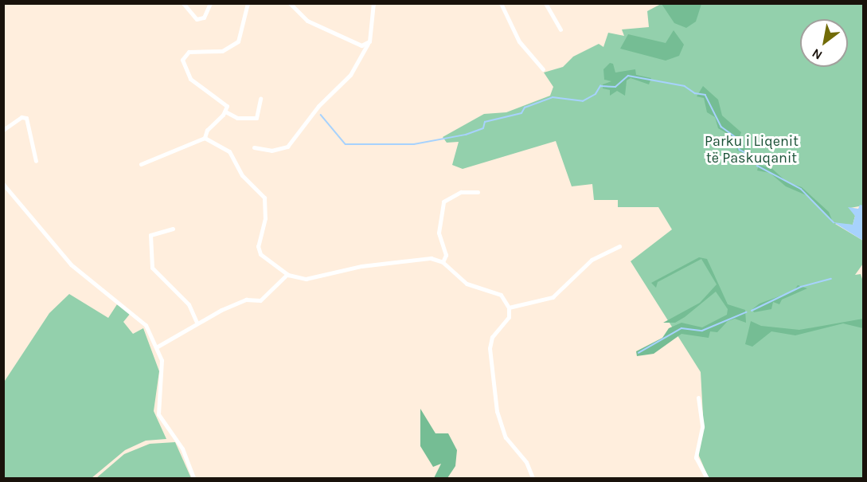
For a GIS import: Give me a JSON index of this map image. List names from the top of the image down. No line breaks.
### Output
{"parks":["Parku i Liqenit të Paskuqanit"],"north":"bottom left"}
